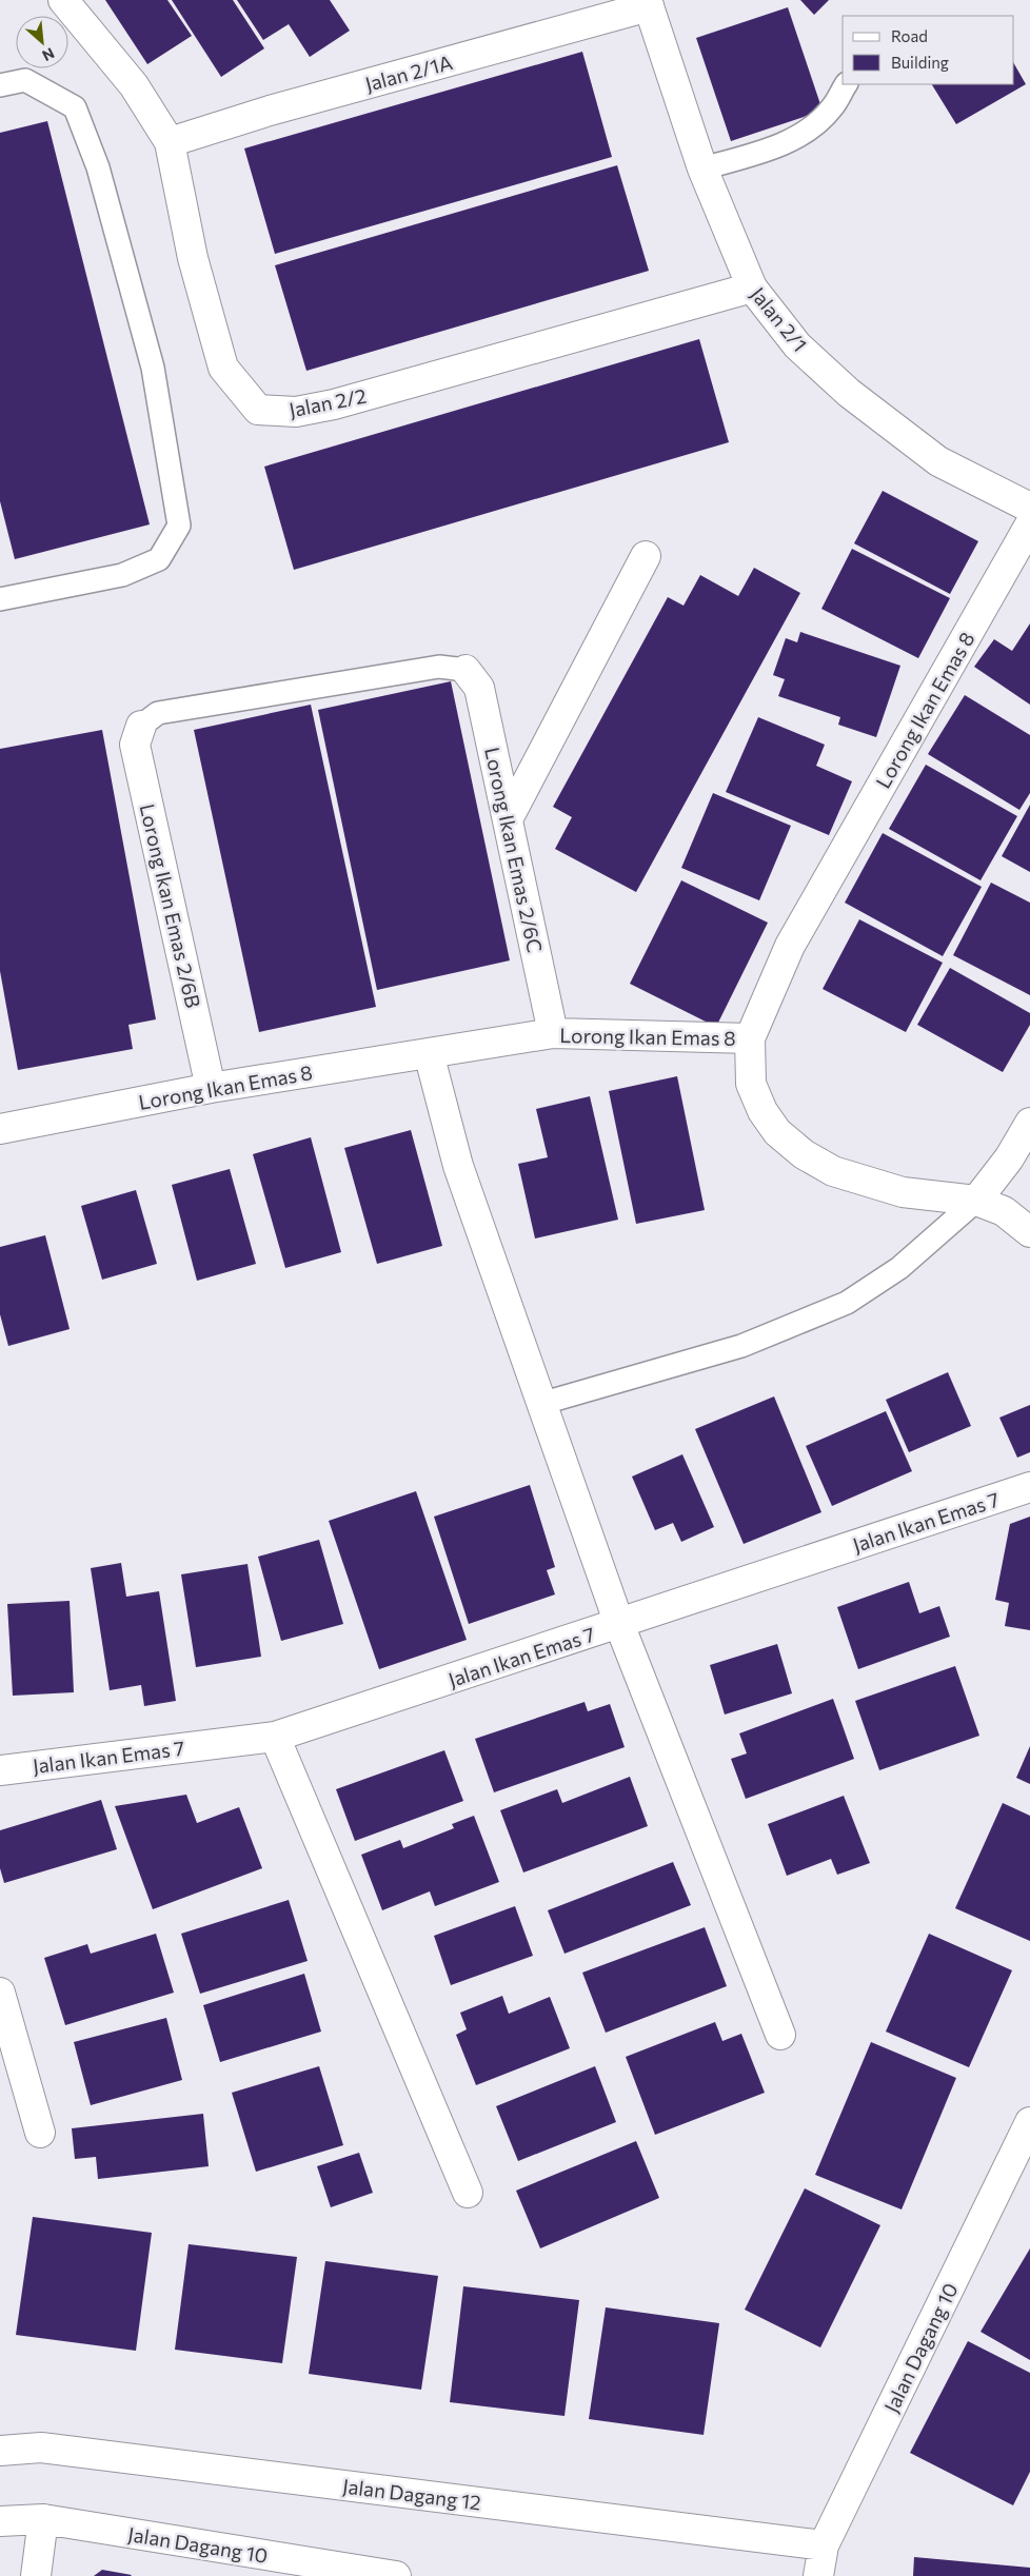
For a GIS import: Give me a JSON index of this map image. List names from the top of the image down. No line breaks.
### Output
{"streets":{"street":["Jalan 2/1A","Jalan 2/1","Jalan 2/2","Lorong Ikan Emas 8","Lorong Ikan Emas 2/6C","Lorong Ikan Emas 2/6B","Jalan Ikan Emas 7","Jalan Dagang 10","Jalan Dagang 12"]},"crossings":[["Jalan 2/1A","Jalan 2/1"],["Jalan 2/1A","Jalan 2/2"],["Jalan 2/1","Jalan 2/2"],["Lorong Ikan Emas 8","Lorong Ikan Emas 2/6C"],["Lorong Ikan Emas 8","Lorong Ikan Emas 2/6B"],["Jalan Dagang 10","Jalan Dagang 12"]],"legend":["Road","Building"],"north":"bottom right"}
